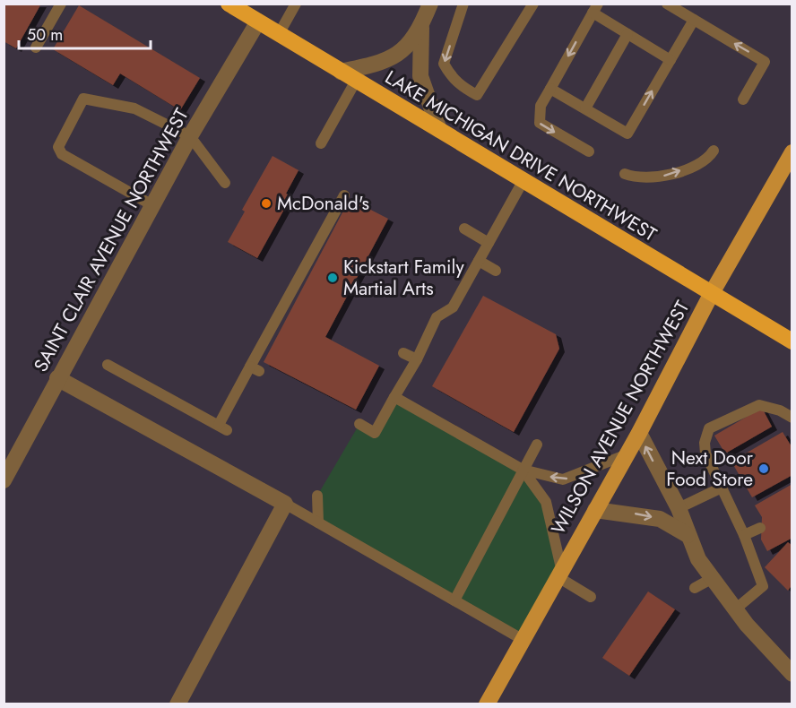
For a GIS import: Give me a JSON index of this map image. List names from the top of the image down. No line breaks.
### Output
{"streets":{"highway":["LAKE MICHIGAN DRIVE NORTHWEST"],"main road":["WILSON AVENUE NORTHWEST"],"street":["SAINT CLAIR AVENUE NORTHWEST"]},"crossings":[["LAKE MICHIGAN DRIVE NORTHWEST","SAINT CLAIR AVENUE NORTHWEST"],["LAKE MICHIGAN DRIVE NORTHWEST","WILSON AVENUE NORTHWEST"]],"places":["McDonald's","Kickstart Family Martial Arts","Next Door Food Store"],"scale_bar":"50 m"}
